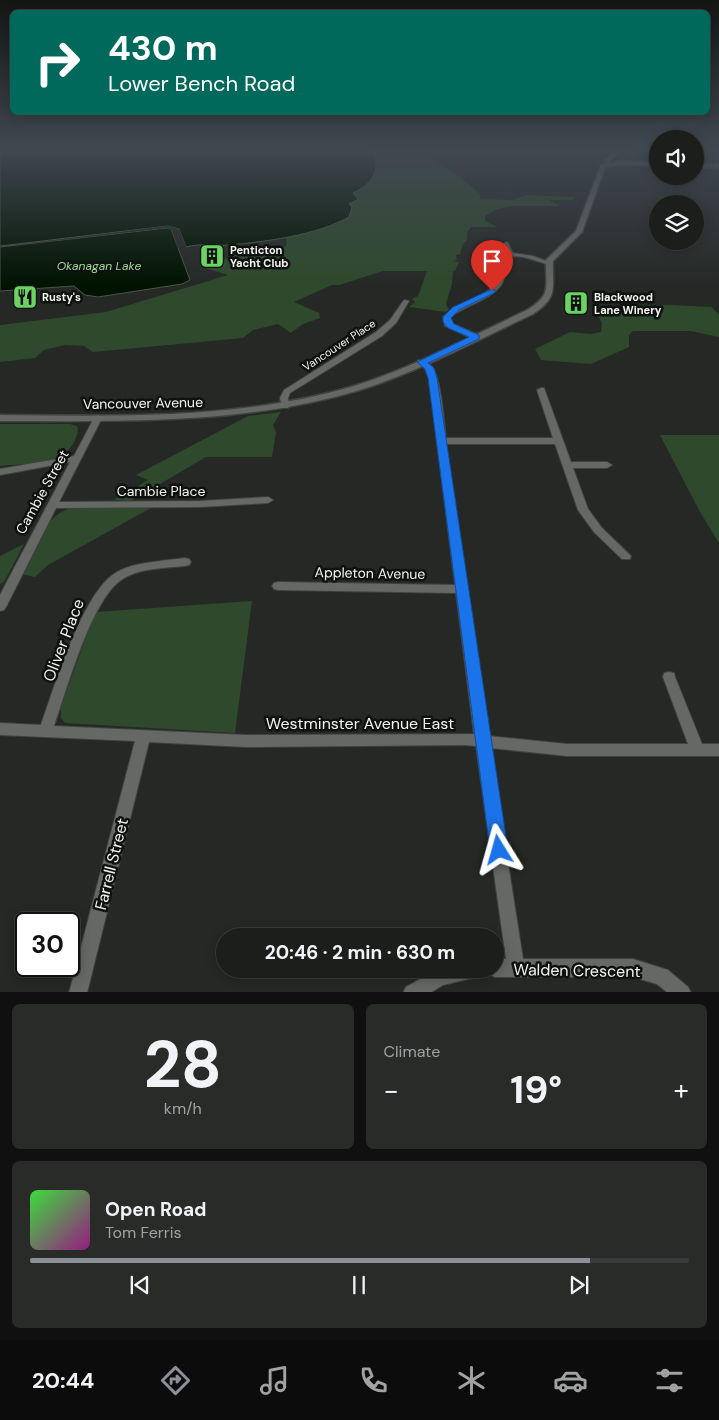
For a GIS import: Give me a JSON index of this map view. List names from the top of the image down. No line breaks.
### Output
{"streets":{"street":["Vancouver Place","Vancouver Avenue","Cambie Place","Cambie Street","Appleton Avenue","Oliver Place","Westminster Avenue East","Farrell Street","Walden Crescent"]},"crossings":[["Vancouver Place","Vancouver Avenue"],["Vancouver Avenue","Cambie Street"],["Cambie Place","Cambie Street"],["Oliver Place","Westminster Avenue East"],["Westminster Avenue East","Farrell Street"]],"water":["Okanagan Lake"],"places":{"building":["Penticton Yacht Club","Blackwood Lane Winery"],"restaurant":["Rusty's"]},"page":{"turn":["430 m","Lower Bench Road"],"limit":"30","trip":"20:46 · 2 min · 630 m","tile":[["28","km/h"],"Climate"],"heat":["−","19°","+"],"song":["Open Road","Tom Ferris"],"tabs":"20:44"}}
